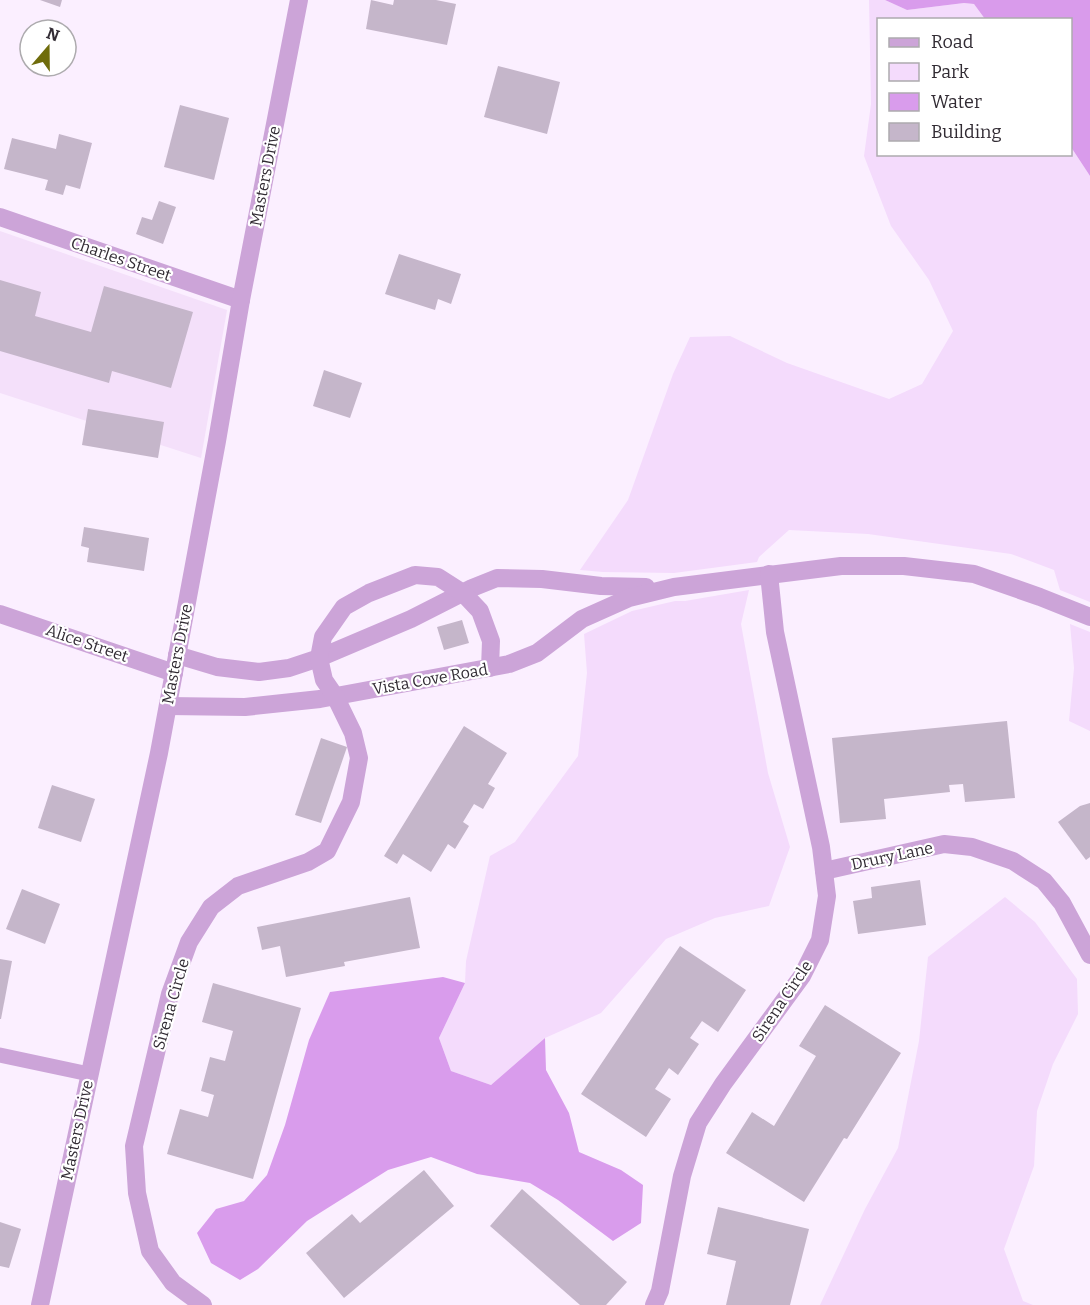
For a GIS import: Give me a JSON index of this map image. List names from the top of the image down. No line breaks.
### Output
{"streets":{"street":["Masters Drive","Charles Street","Alice Street","Vista Cove Road","Drury Lane","Sirena Circle"]},"crossings":[["Masters Drive","Charles Street"],["Masters Drive","Alice Street"],["Masters Drive","Vista Cove Road"],["Alice Street","Vista Cove Road"],["Vista Cove Road","Sirena Circle"],["Drury Lane","Sirena Circle"]],"legend":["Road","Park","Water","Building"],"north":"top"}
